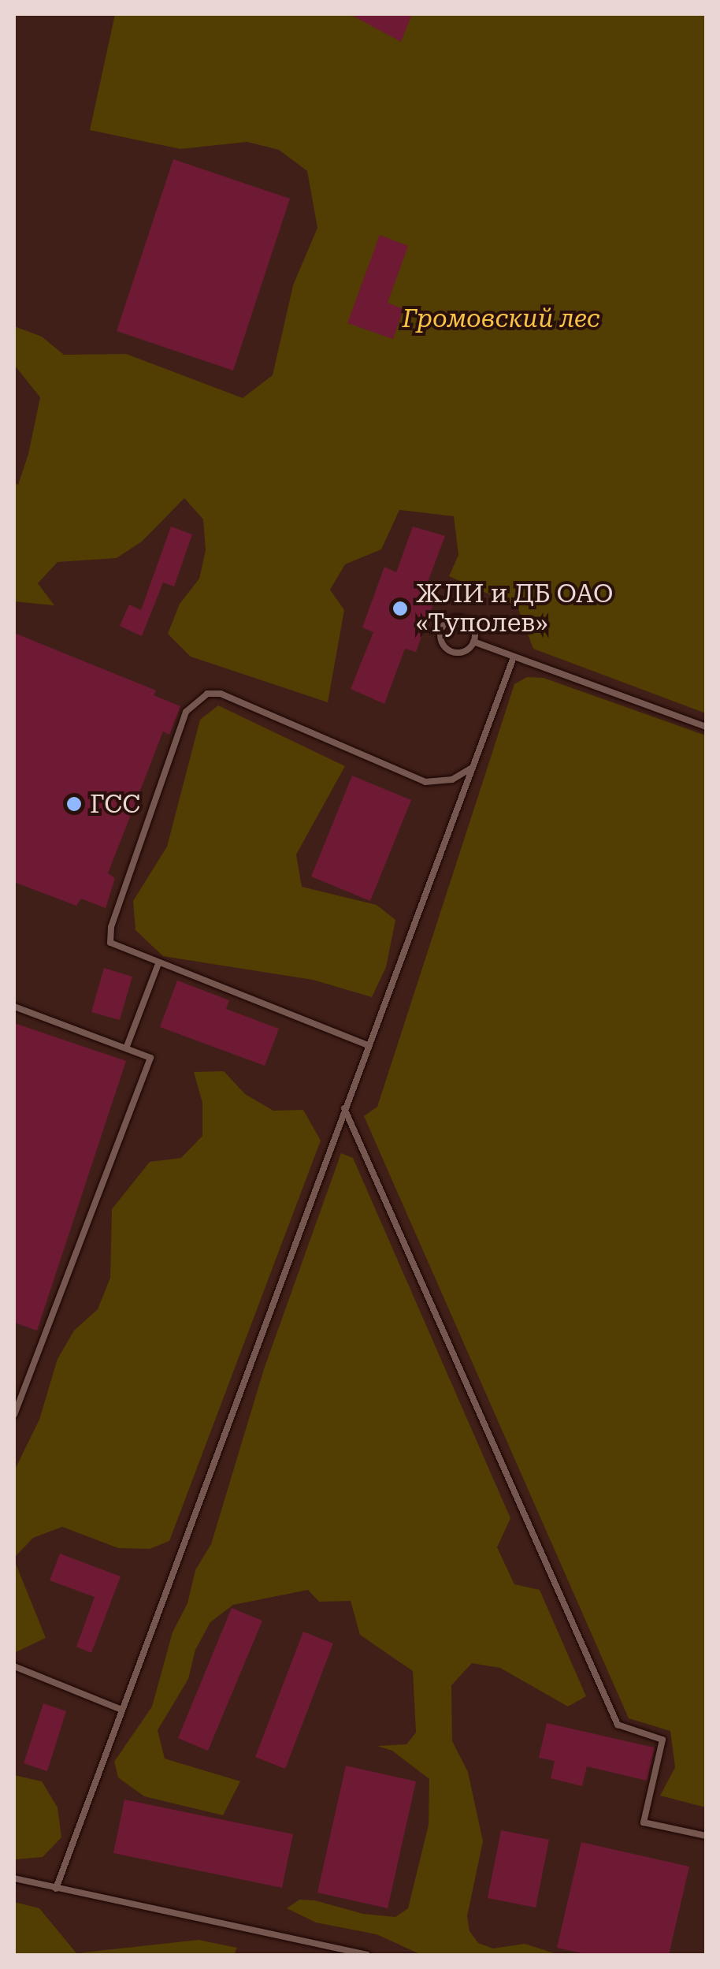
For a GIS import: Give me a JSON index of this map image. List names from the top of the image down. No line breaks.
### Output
{"parks":["Громовский лес"],"places":["ЖЛИ и ДБ ОАО «Туполев»","ГСС"]}
